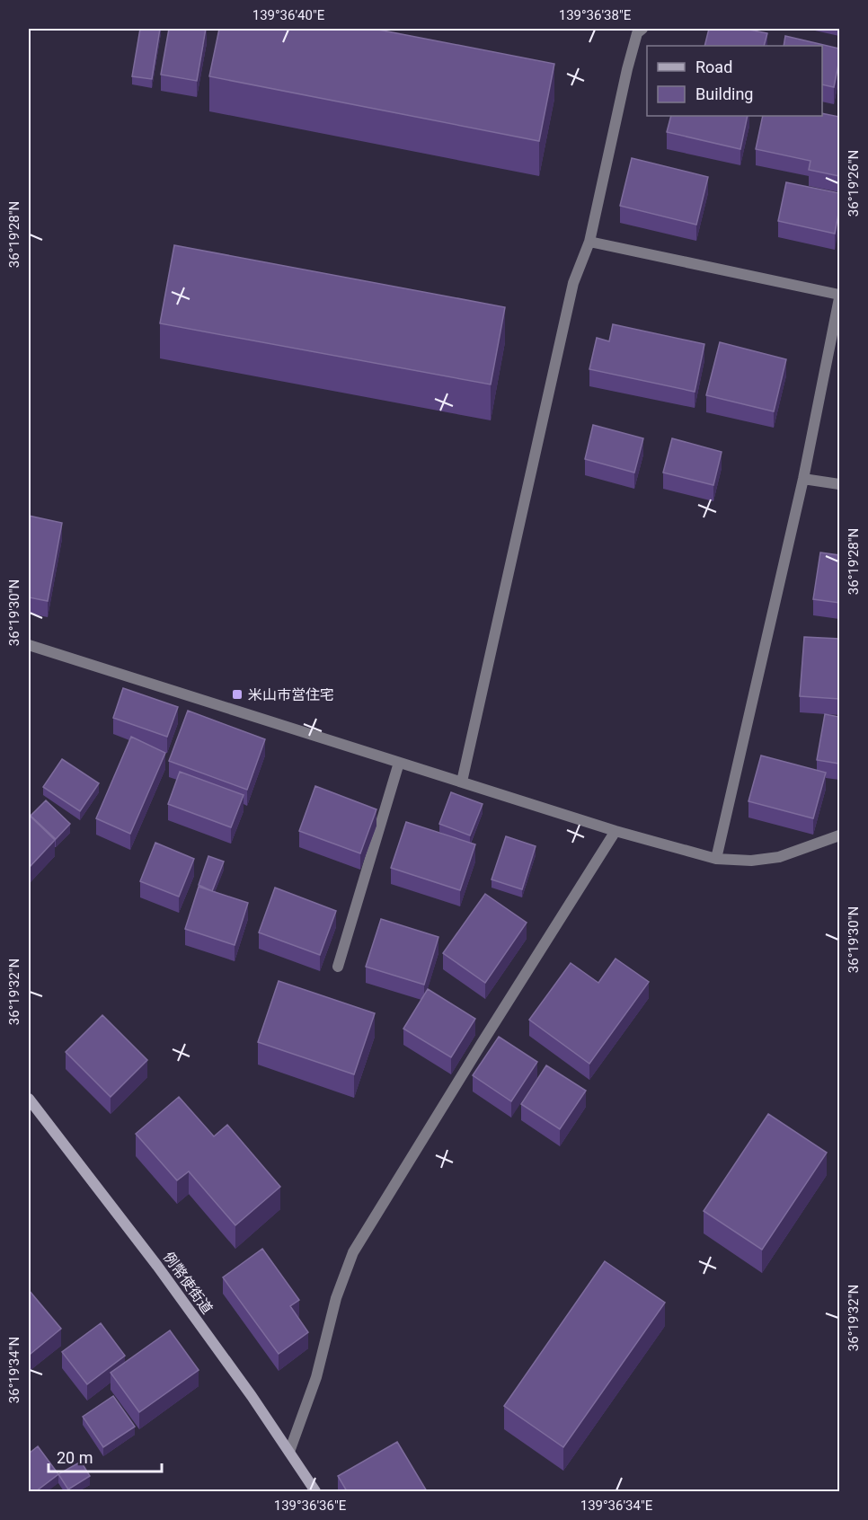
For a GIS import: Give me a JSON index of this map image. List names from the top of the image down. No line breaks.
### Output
{"streets":{"street":["例幣使街道"]},"places":{"transit":["米山市営住宅"]},"legend":["Road","Building"],"scale_bar":"20 m","coordinates":["139°36'40\"E","139°36'38\"E","36°19'26\"N","36°19'28\"N","36°19'30\"N","36°19'32\"N","36°19'34\"N","139°36'36\"E","139°36'34\"E"]}
